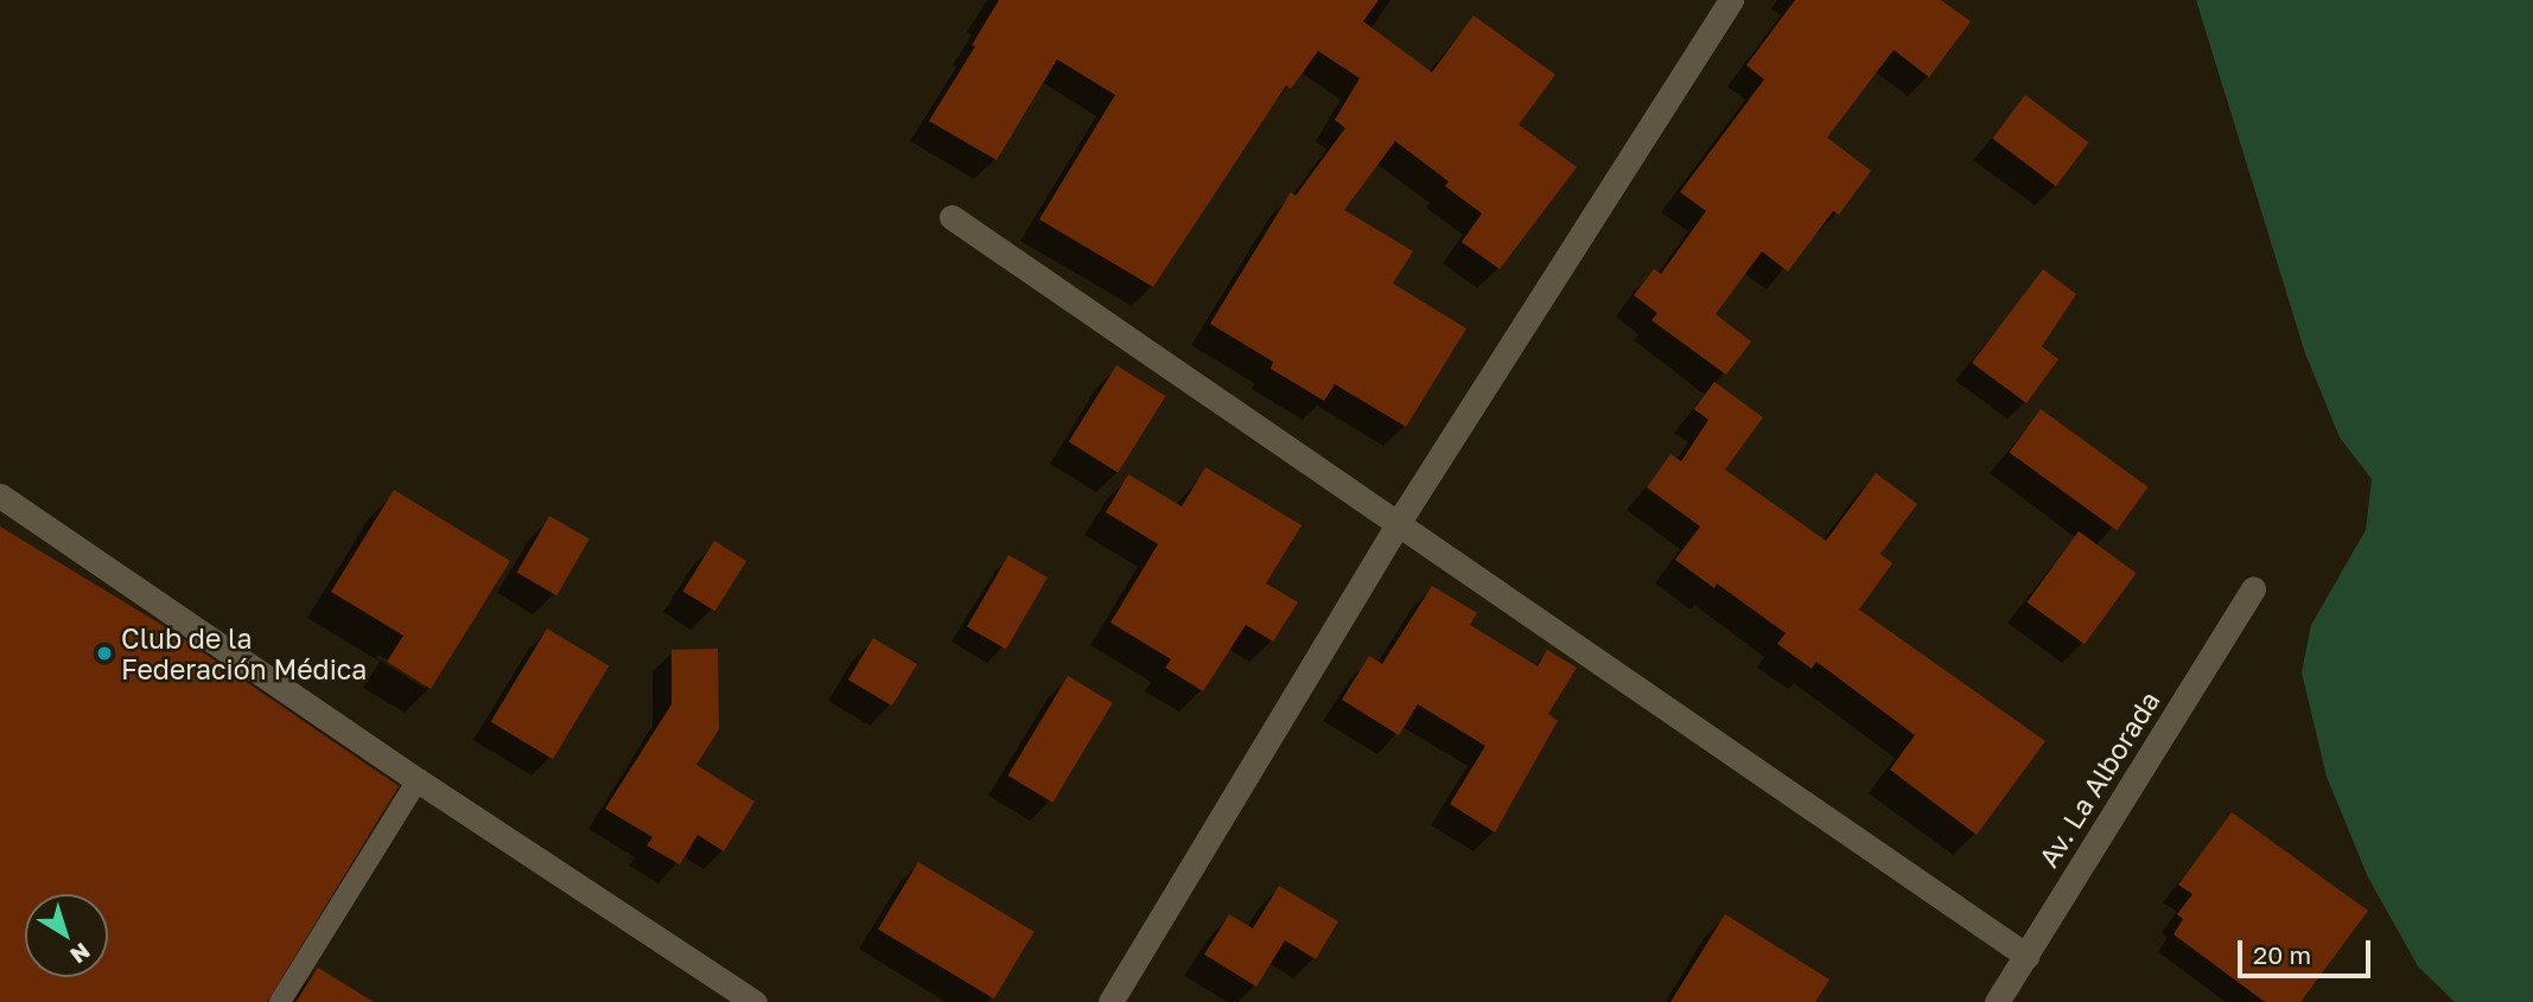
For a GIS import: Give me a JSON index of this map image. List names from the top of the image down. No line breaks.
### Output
{"streets":{"street":["Av. La Alborada"]},"places":["Club de la Federación Médica"],"scale_bar":"20 m","north":"bottom right"}
